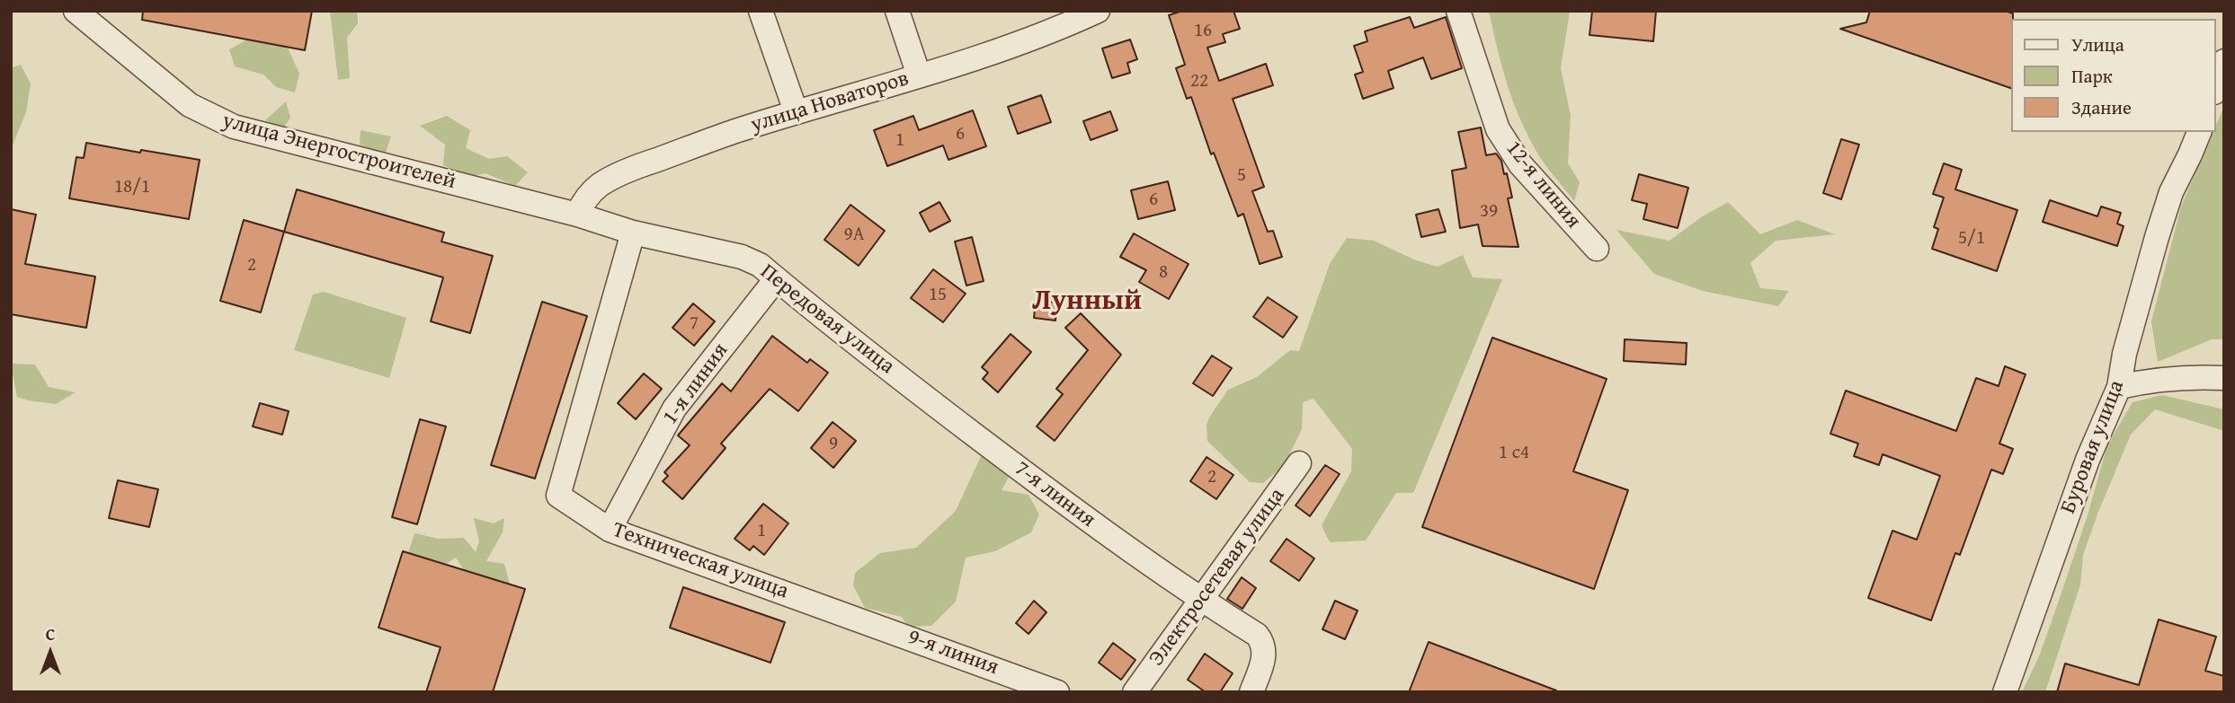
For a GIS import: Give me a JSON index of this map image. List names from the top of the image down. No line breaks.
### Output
{"streets":{"street":["улица Новаторов","улица Энергостроителей","12-я линия","Передовая улица","1-я линия","Буровая улица","7-я линия","Техническая улица","Электросетевая улица","9-я линия"]},"crossings":[["улица Новаторов","улица Энергостроителей"],["улица Энергостроителей","Передовая улица"],["улица Энергостроителей","Техническая улица"],["Передовая улица","1-я линия"],["Передовая улица","7-я линия"],["Передовая улица","Техническая улица"],["1-я линия","Техническая улица"],["7-я линия","Электросетевая улица"],["Техническая улица","9-я линия"]],"districts":["Лунный"],"house_numbers":["16","22","6","1","5","18/1","6","39","9А","5/1","2","8","15","7","9","1 с4","2","1"],"legend":["Улица","Парк","Здание"],"north":"top"}
